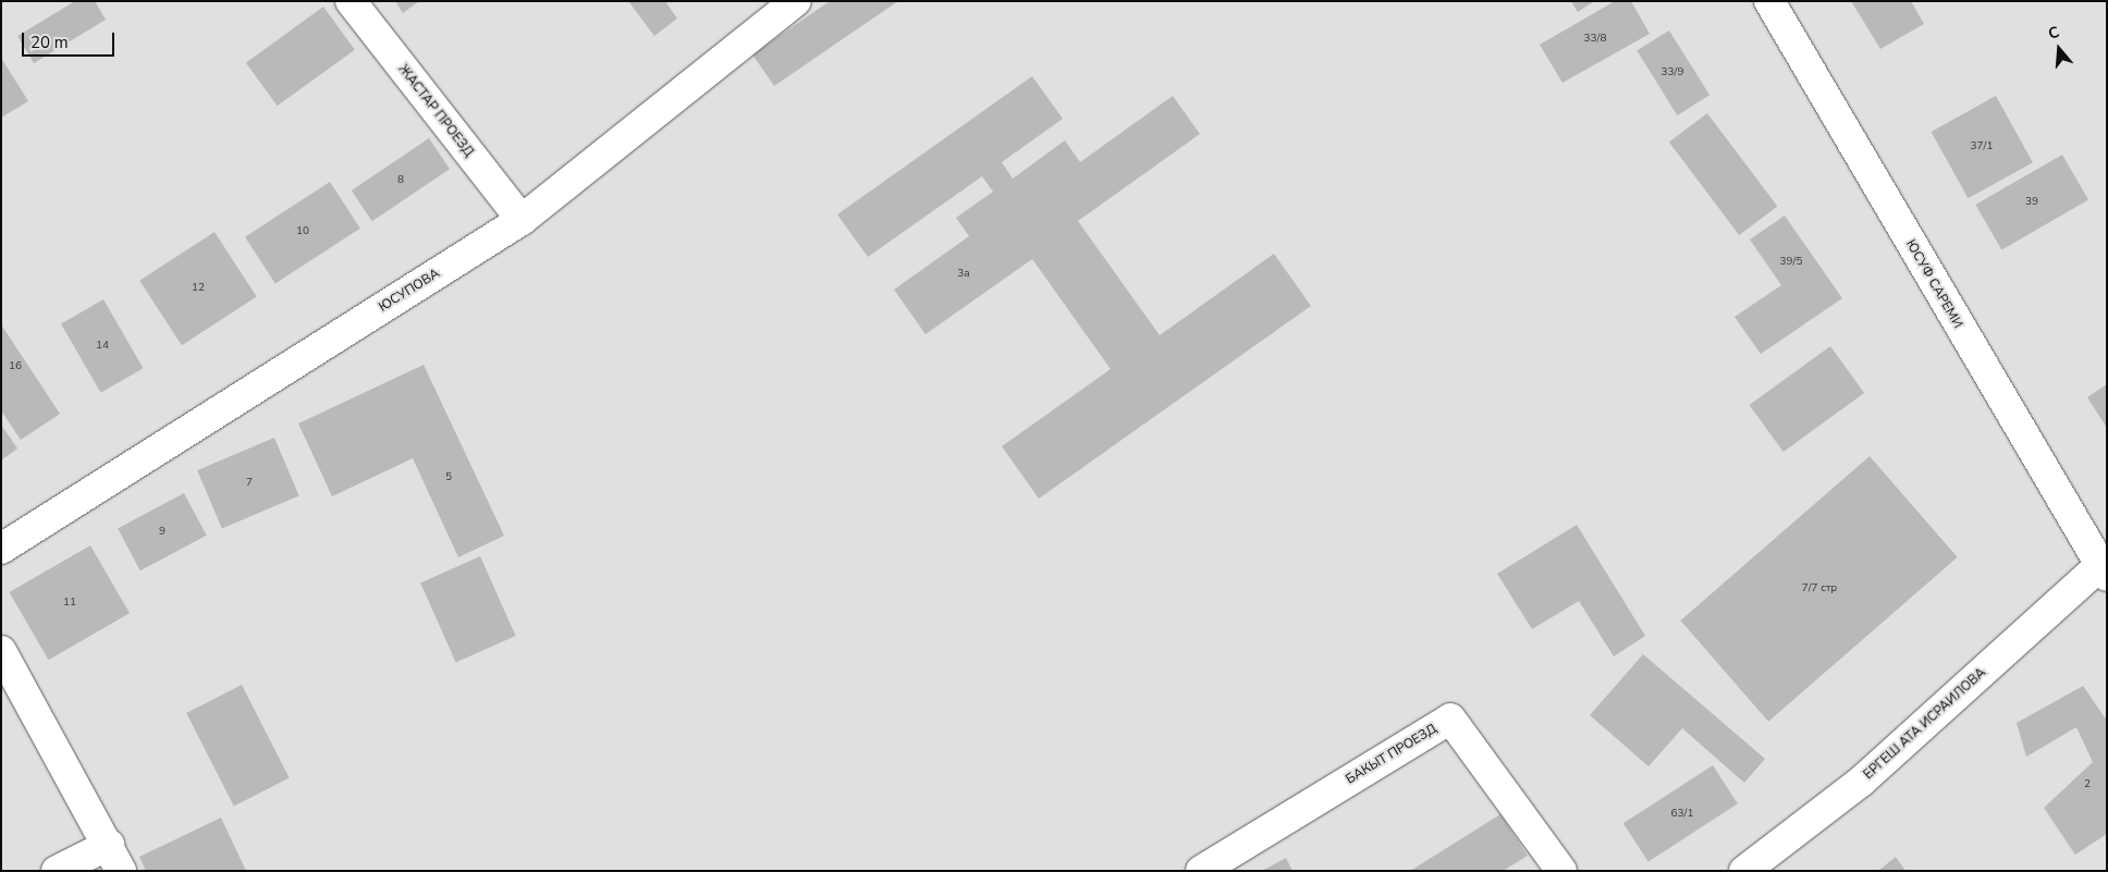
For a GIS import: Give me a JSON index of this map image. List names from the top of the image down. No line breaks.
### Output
{"streets":{"street":["ЖАСТАР ПРОЕЗД","ЮСУФ САРЕМИ","ЮСУПОВА","ЕРГЕШ АТА ИСРАИЛОВА","БАКЫТ ПРОЕЗД"]},"crossings":[["ЖАСТАР ПРОЕЗД","ЮСУПОВА"],["ЮСУФ САРЕМИ","ЕРГЕШ АТА ИСРАИЛОВА"]],"house_numbers":["33/8","33/9","37/1","8","39","10","39/5","3а","12","14","16","5","7","9","7/7 стр","11","2","63/1"],"scale_bar":"20 m","north":"top"}
